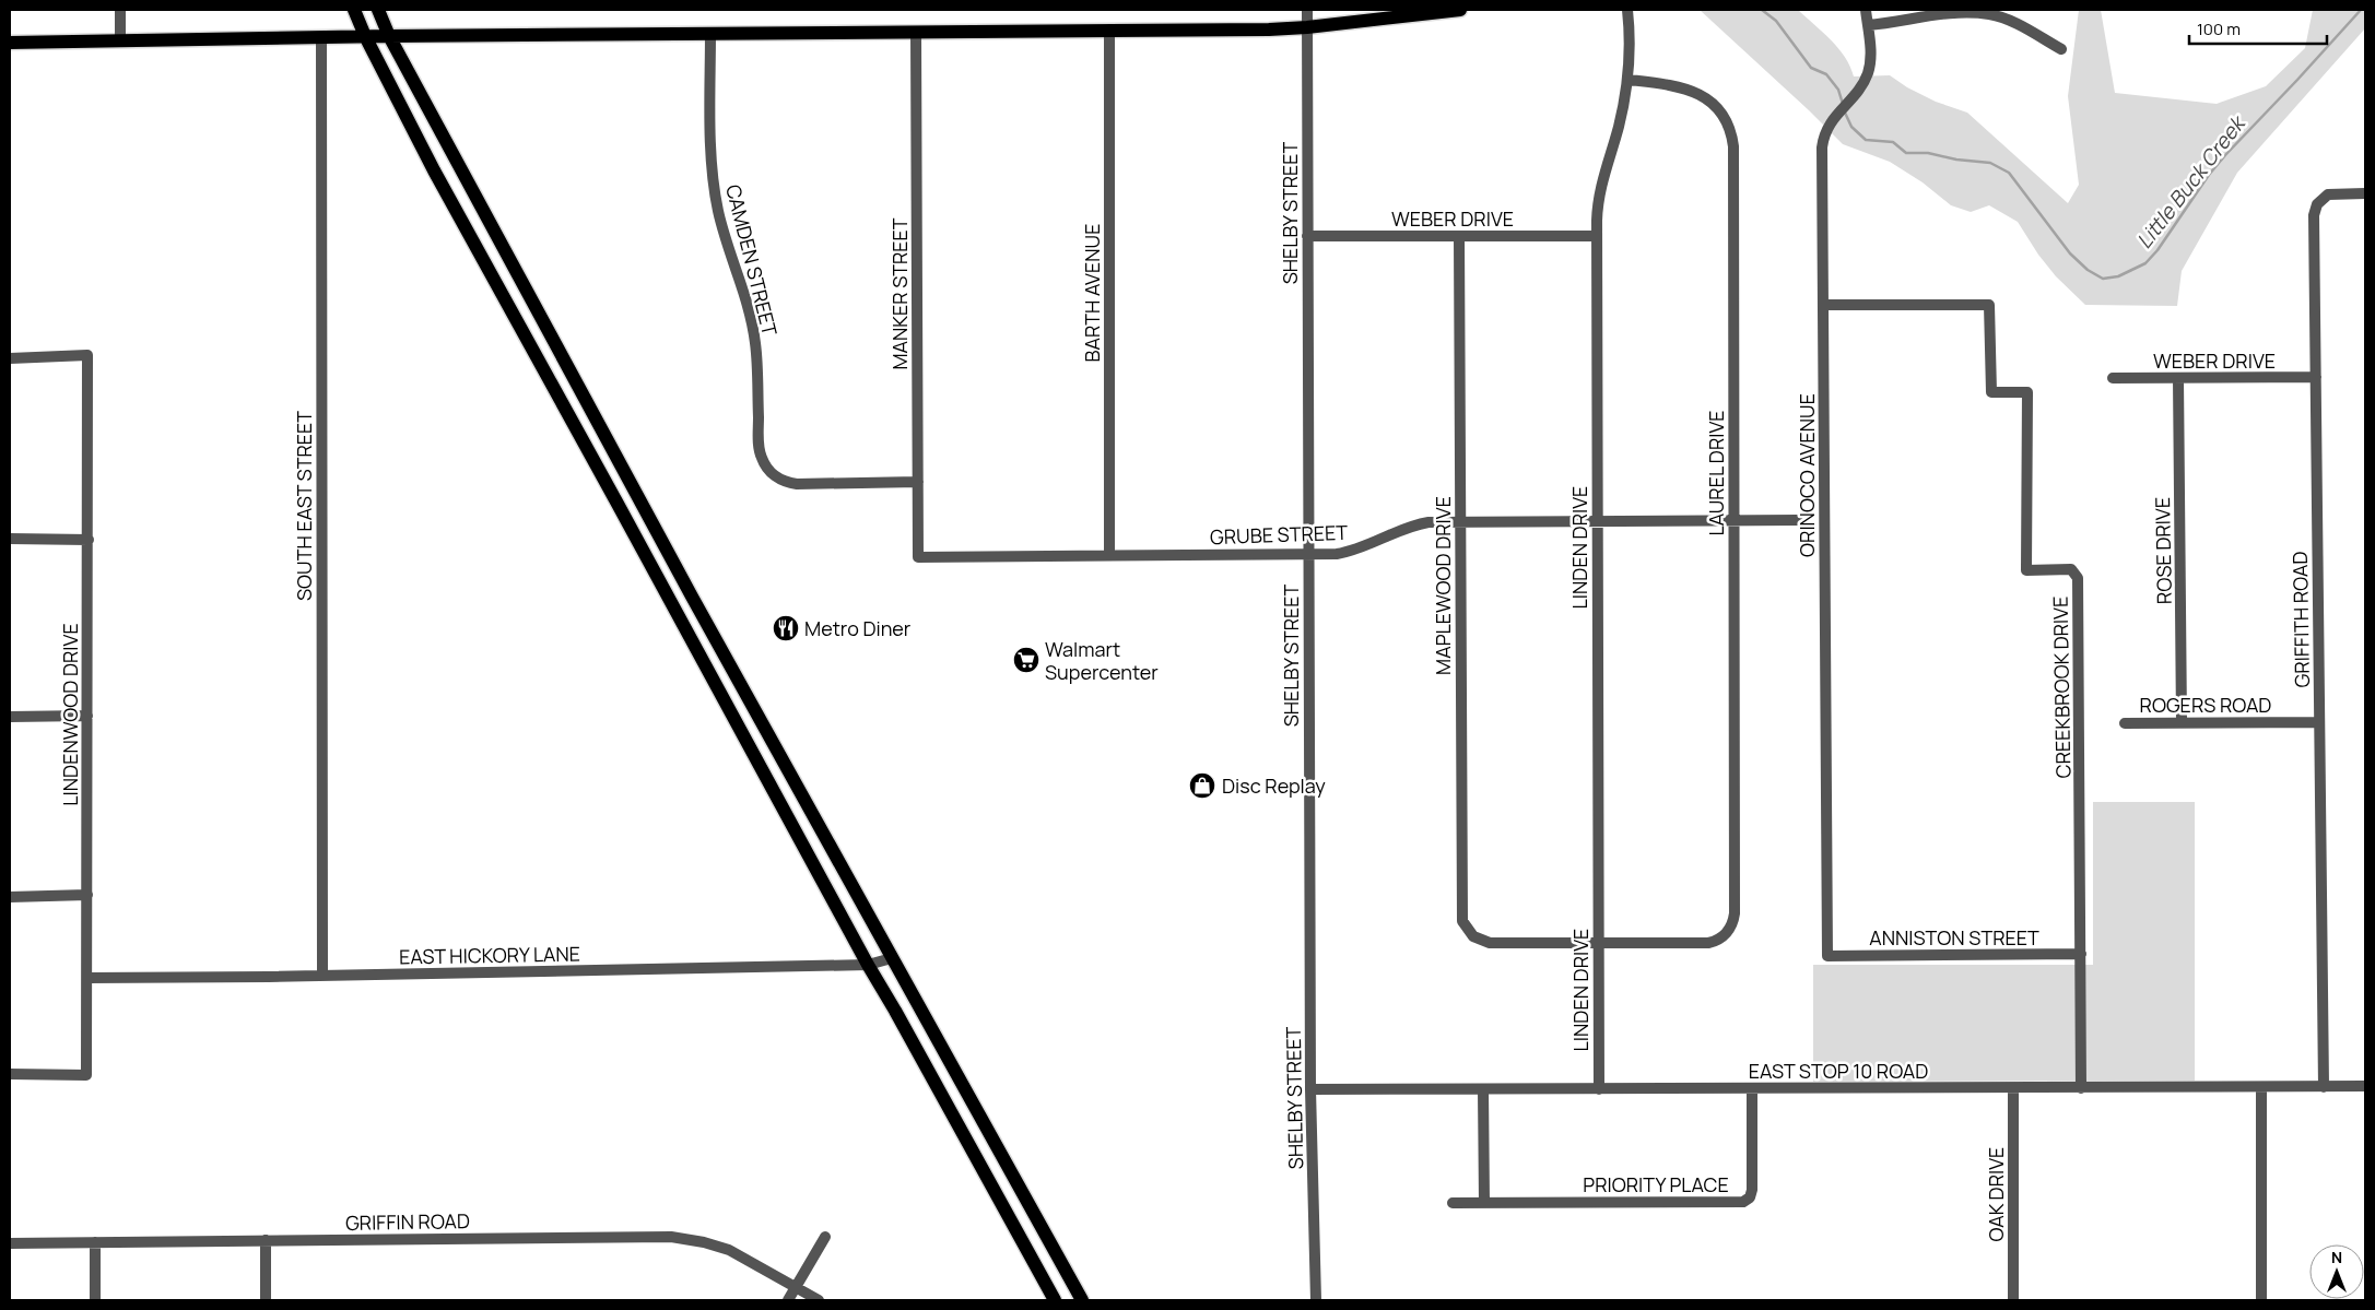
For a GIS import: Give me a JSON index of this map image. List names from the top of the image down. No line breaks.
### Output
{"streets":{"street":["SHELBY STREET","WEBER DRIVE","CAMDEN STREET","BARTH AVENUE","MANKER STREET","LAUREL DRIVE","ORINOCO AVENUE","SOUTH EAST STREET","GRUBE STREET","LINDEN DRIVE","ROSE DRIVE","MAPLEWOOD DRIVE","GRIFFITH ROAD","CREEKBROOK DRIVE","ROGERS ROAD","LINDENWOOD DRIVE","ANNISTON STREET","EAST HICKORY LANE","EAST STOP 10 ROAD","PRIORITY PLACE","OAK DRIVE","GRIFFIN ROAD"]},"crossings":[["SHELBY STREET","WEBER DRIVE"],["SHELBY STREET","GRUBE STREET"],["SHELBY STREET","EAST STOP 10 ROAD"],["WEBER DRIVE","LINDEN DRIVE"],["WEBER DRIVE","ROSE DRIVE"],["WEBER DRIVE","MAPLEWOOD DRIVE"],["WEBER DRIVE","GRIFFITH ROAD"],["CAMDEN STREET","MANKER STREET"],["BARTH AVENUE","GRUBE STREET"],["MANKER STREET","GRUBE STREET"],["LAUREL DRIVE","GRUBE STREET"],["LAUREL DRIVE","LINDEN DRIVE"],["LAUREL DRIVE","MAPLEWOOD DRIVE"],["ORINOCO AVENUE","CREEKBROOK DRIVE"],["ORINOCO AVENUE","ANNISTON STREET"],["SOUTH EAST STREET","EAST HICKORY LANE"],["GRUBE STREET","LINDEN DRIVE"],["GRUBE STREET","MAPLEWOOD DRIVE"],["LINDEN DRIVE","MAPLEWOOD DRIVE"],["LINDEN DRIVE","EAST STOP 10 ROAD"],["ROSE DRIVE","ROGERS ROAD"],["GRIFFITH ROAD","ROGERS ROAD"],["GRIFFITH ROAD","EAST STOP 10 ROAD"],["CREEKBROOK DRIVE","ANNISTON STREET"],["CREEKBROOK DRIVE","EAST STOP 10 ROAD"],["LINDENWOOD DRIVE","EAST HICKORY LANE"],["EAST STOP 10 ROAD","PRIORITY PLACE"],["EAST STOP 10 ROAD","OAK DRIVE"]],"water":["Little Buck Creek"],"places":{"restaurant":["Metro Diner"],"supermarket":["Walmart Supercenter"],"shop":["Disc Replay"]},"scale_bar":"100 m","north":"top"}
